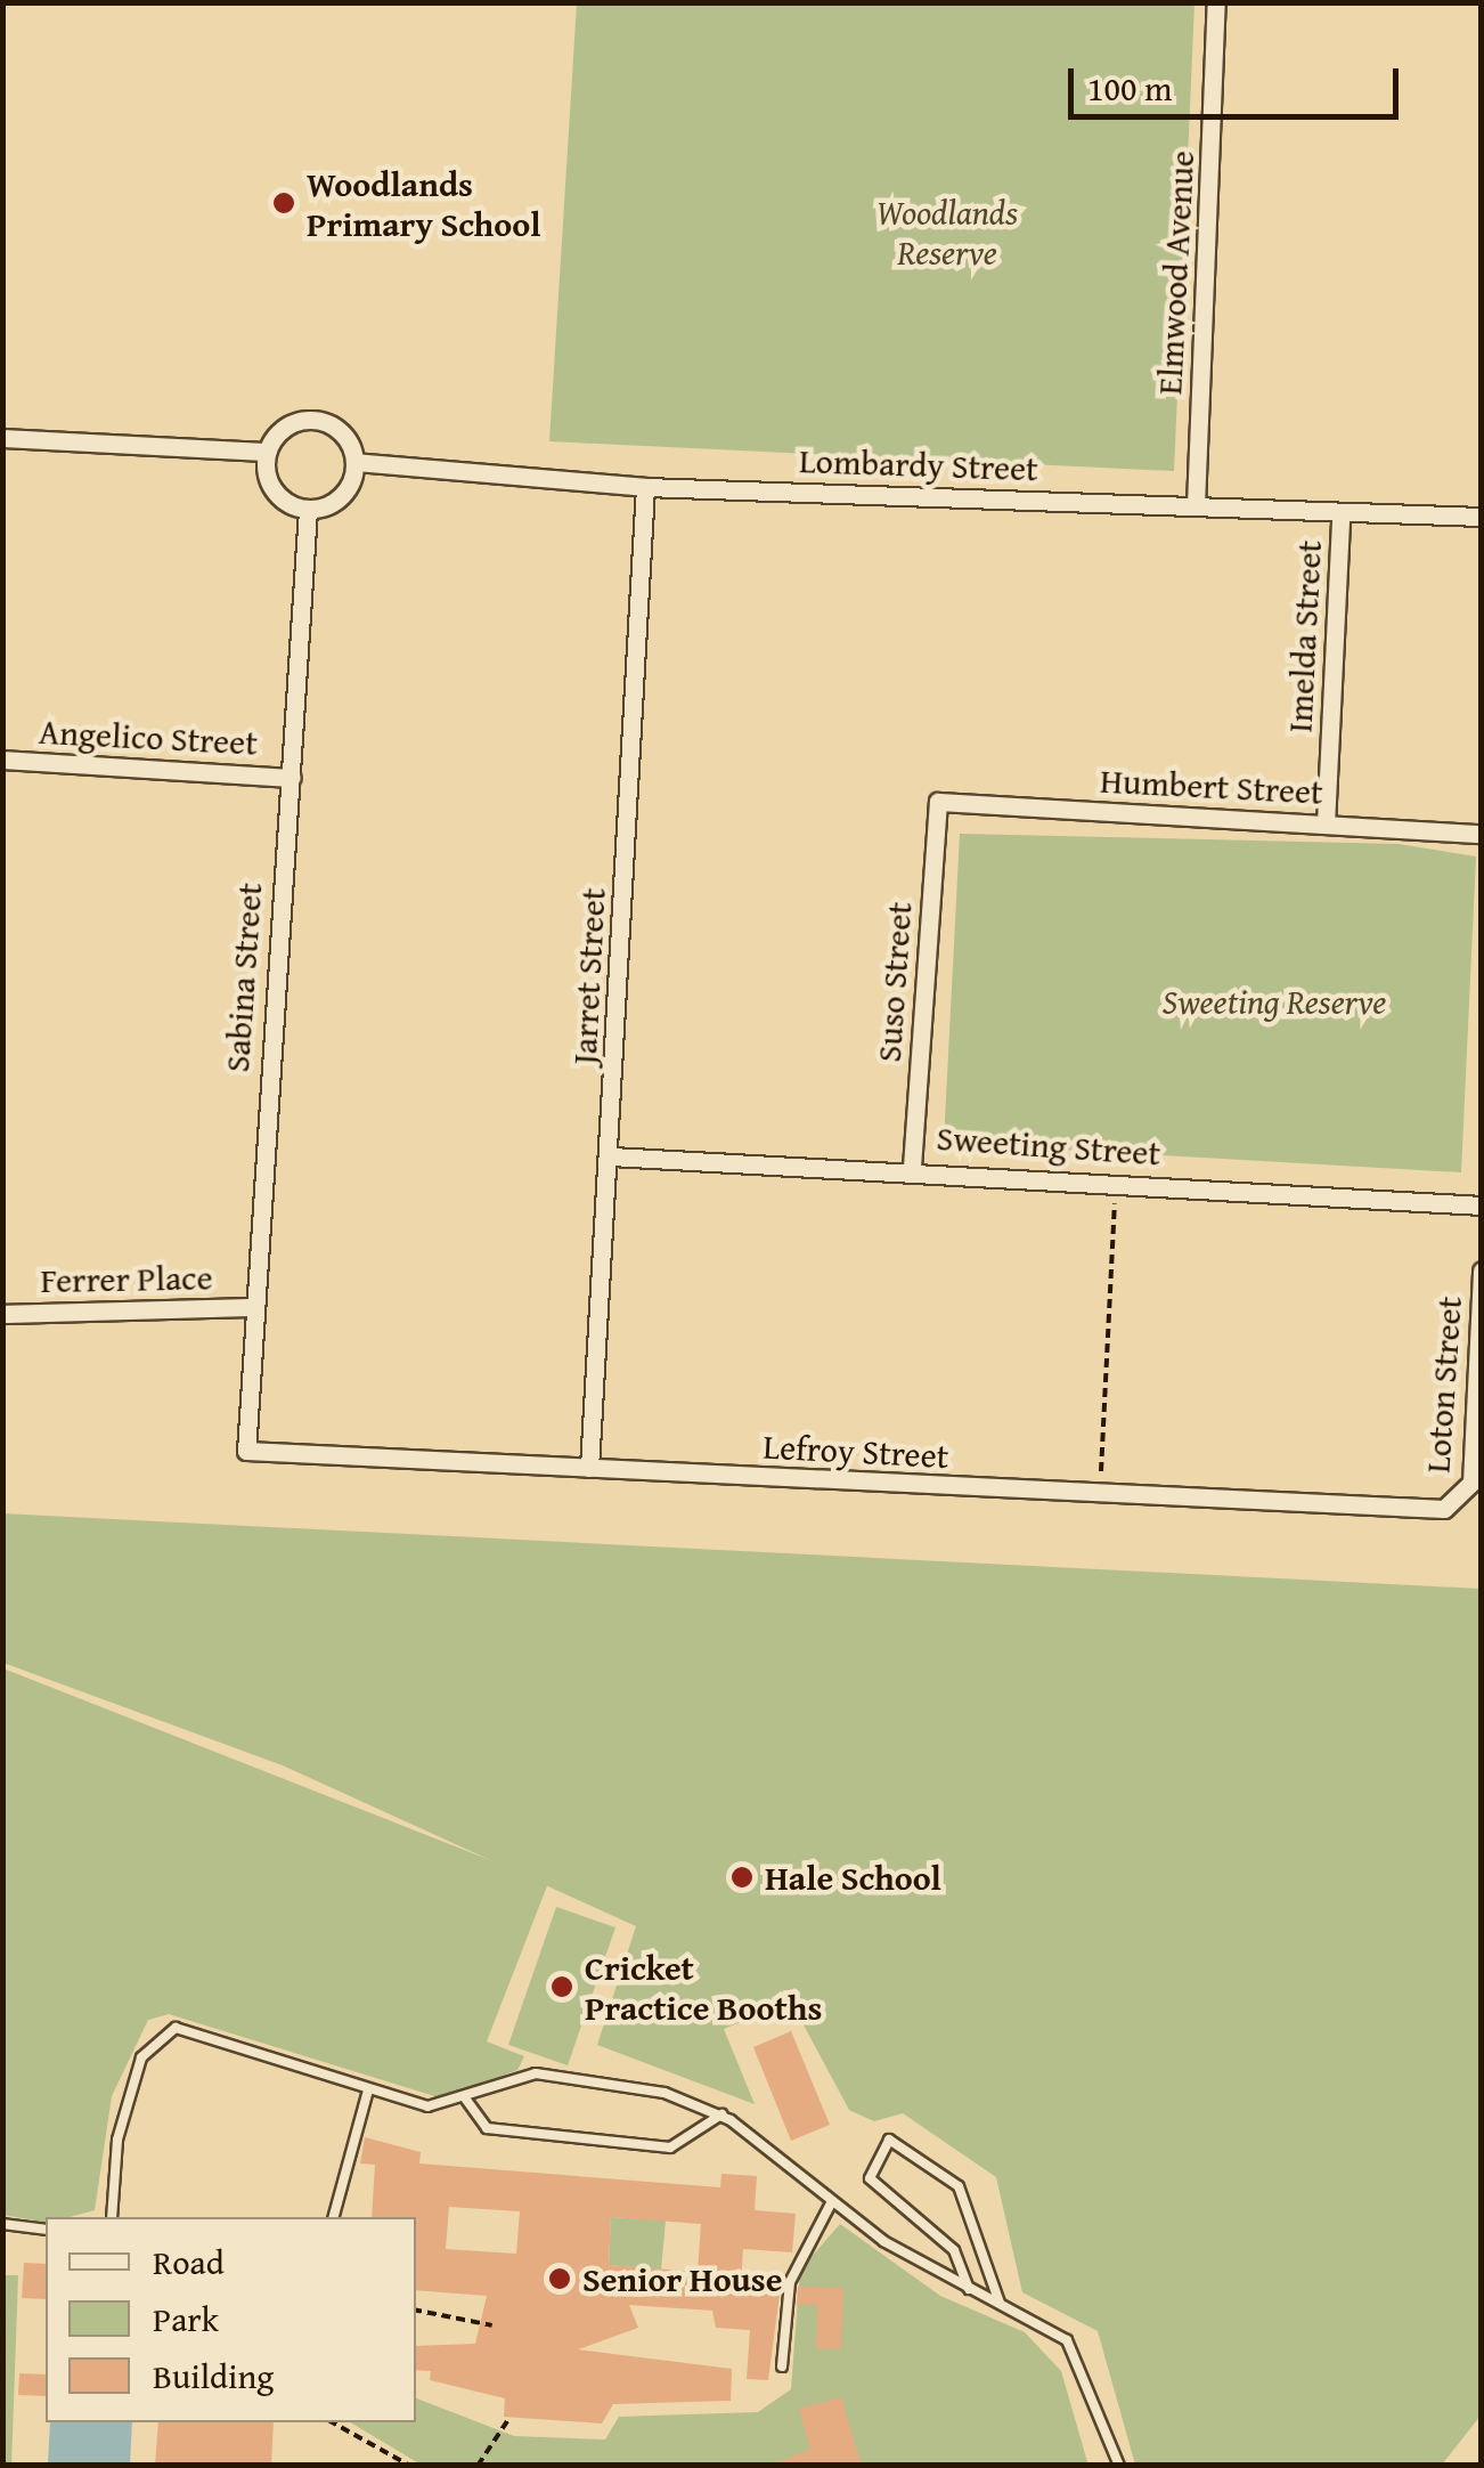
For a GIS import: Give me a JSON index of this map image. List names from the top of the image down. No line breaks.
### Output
{"streets":{"street":["Elmwood Avenue","Lombardy Street","Imelda Street","Angelico Street","Humbert Street","Jarret Street","Sabina Street","Suso Street","Sweeting Street","Ferrer Place","Loton Street","Lefroy Street"]},"crossings":[["Elmwood Avenue","Lombardy Street"],["Lombardy Street","Imelda Street"],["Lombardy Street","Jarret Street"],["Lombardy Street","Sabina Street"],["Imelda Street","Humbert Street"],["Angelico Street","Sabina Street"],["Humbert Street","Suso Street"],["Jarret Street","Sweeting Street"],["Jarret Street","Lefroy Street"],["Sabina Street","Ferrer Place"],["Sabina Street","Lefroy Street"],["Suso Street","Sweeting Street"],["Loton Street","Lefroy Street"]],"parks":["Woodlands Reserve","Sweeting Reserve"],"places":["Woodlands Primary School","Hale School","Cricket Practice Booths","Senior House"],"legend":["Road","Park","Building"],"scale_bar":"100 m"}
